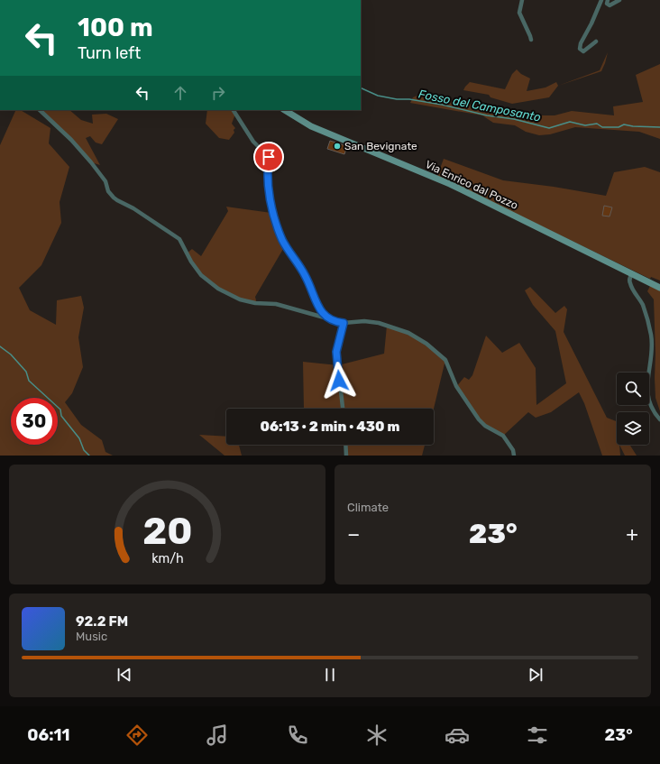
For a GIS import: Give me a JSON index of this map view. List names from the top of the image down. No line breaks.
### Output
{"streets":{"street":["Via Enrico dal Pozzo"]},"water":["Fosso del Camposanto"],"places":["San Bevignate"],"page":{"turn":["100 m","Turn left"],"limit":"30","trip":"06:13 · 2 min · 430 m","tile":"Climate","heat":["−","23°","+"],"song":["92.2 FM","Music"],"tabs":["06:11","23°"],"gauge":["20","km/h"]}}
